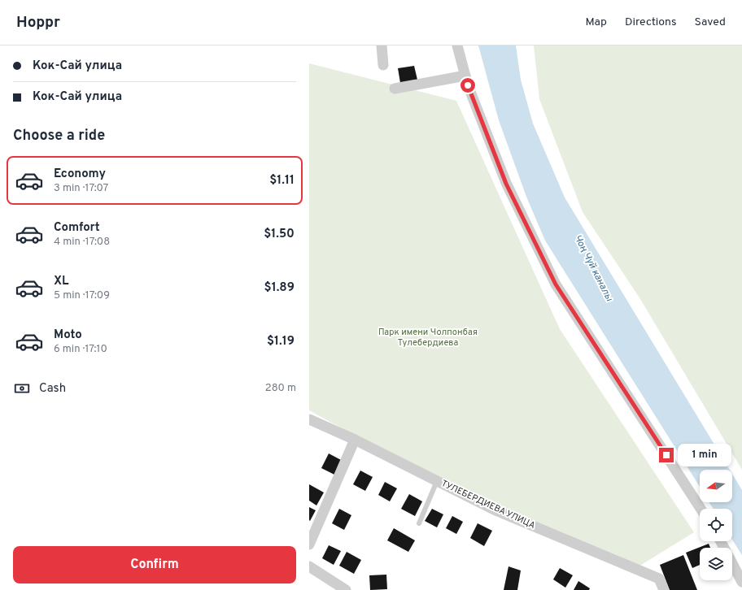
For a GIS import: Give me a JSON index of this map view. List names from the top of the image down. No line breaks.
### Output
{"streets":{"street":["ТУЛЕБЕРДИЕВА УЛИЦА"]},"water":["Чоң Чүй каналы"],"parks":["Парк имени Чолпонбая Тулебердиева"],"north":"left","page":{"header":"Hoppr","nav":["Map","Directions","Saved"],"banner":["Кок-Сай улица","Кок-Сай улица"],"heading":"Choose a ride","list":[{"name":"Economy","note":"3 min · 17:07","value":"$1.11"},{"name":"Comfort","note":"4 min · 17:08","value":"$1.50"},{"name":"XL","note":"5 min · 17:09","value":"$1.89"},{"name":"Moto","note":"6 min · 17:10","value":"$1.19"}],"pay":["Cash","280 m"],"bubble":"1 min","buttons":"Confirm"}}
